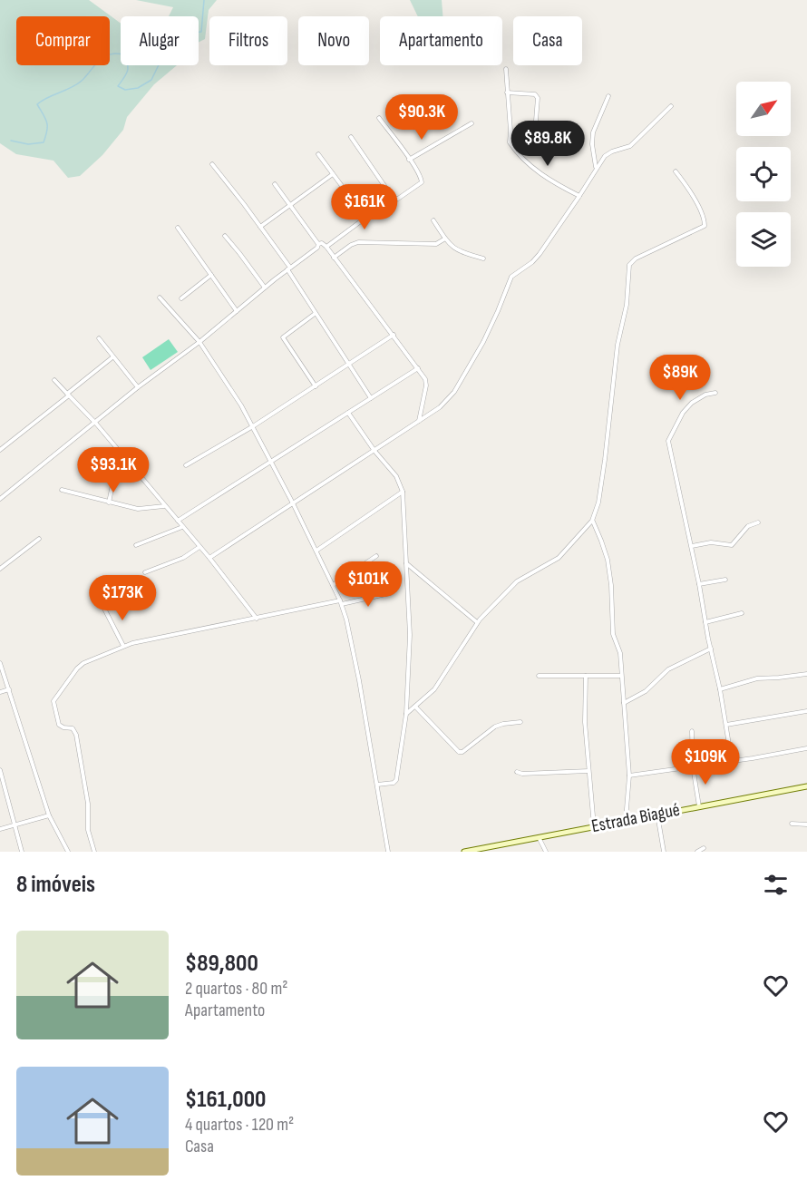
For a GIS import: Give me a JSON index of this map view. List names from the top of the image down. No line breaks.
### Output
{"streets":{"main road":["Estrada Biagué"]},"north":"top right","page":{"chip":["Comprar","Alugar","Filtros","Novo","Apartamento","Casa"],"price":["$90.3K","$89.8K","$161K","$89K","$93.1K","$101K","$173K","$109K"],"heading":"8 imóveis","list":[{"name":"$89,800","note":"2 quartos · 80 m² · Apartamento"},{"name":"$161,000","note":"4 quartos · 120 m² · Casa"}]}}
